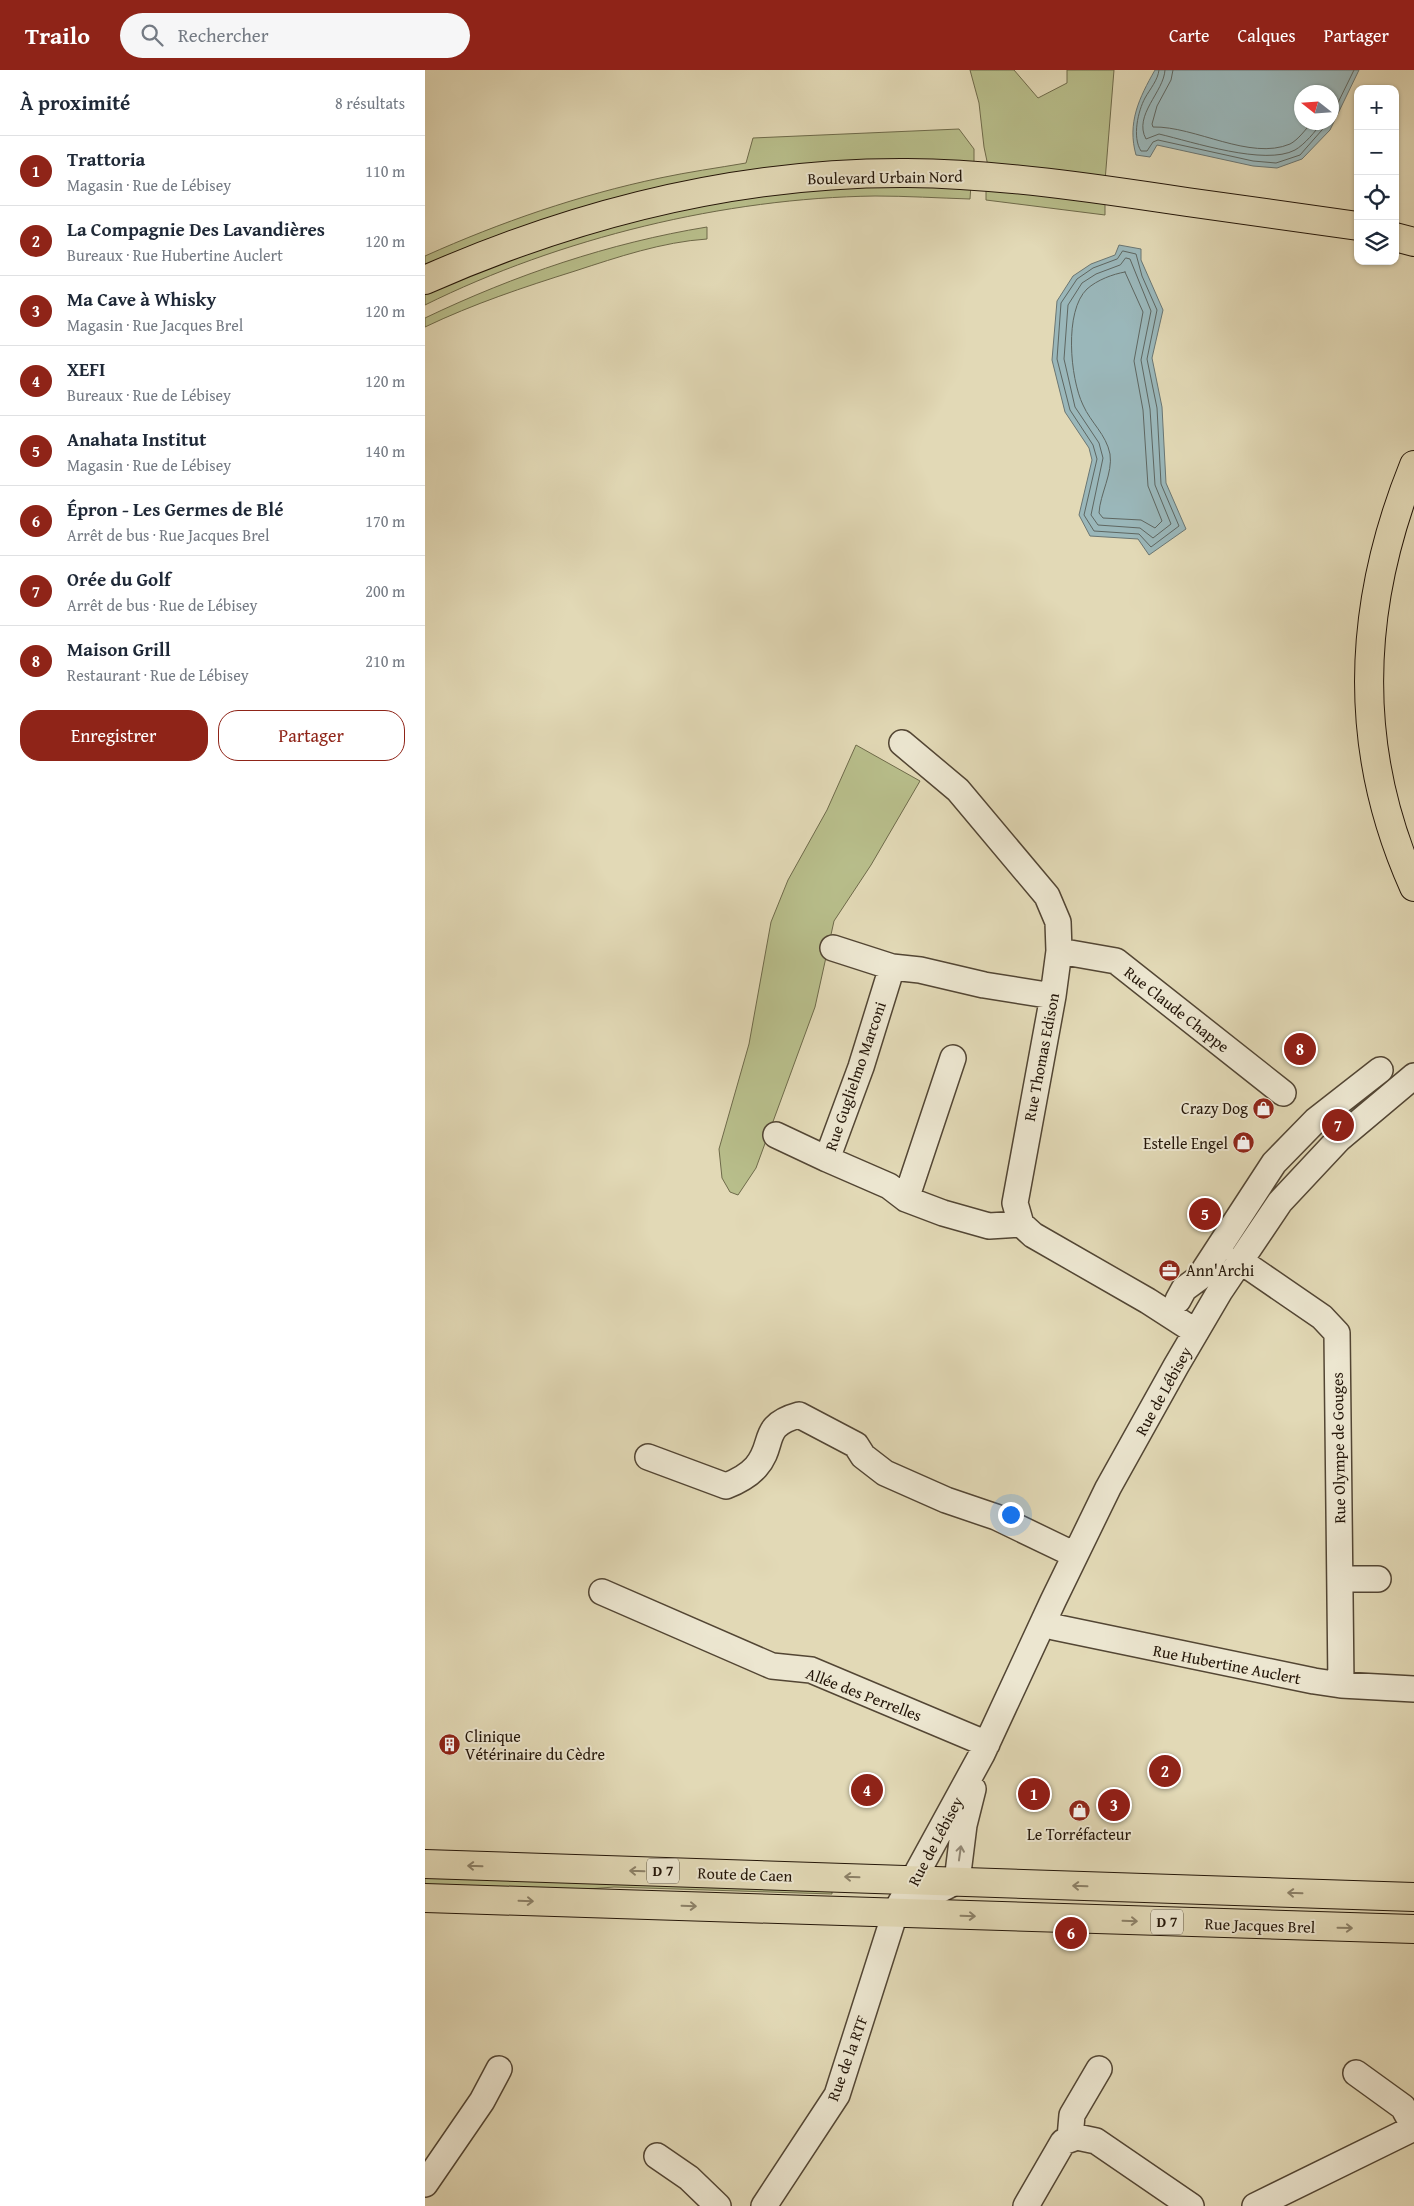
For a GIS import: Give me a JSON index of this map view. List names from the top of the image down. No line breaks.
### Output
{"streets":{"main road":["Boulevard Urbain Nord","D 7","Route de Caen","Rue Jacques Brel"],"street":["Rue Claude Chappe","Rue Thomas Edison","Rue Guglielmo Marconi","Rue de Lébisey","Rue Olympe de Gouges","Rue Hubertine Auclert","Allée des Perrelles","Rue de la RTF"]},"crossings":[["Rue Claude Chappe","Rue Thomas Edison"],["Rue Thomas Edison","Rue Guglielmo Marconi"],["Rue de Lébisey","Rue Olympe de Gouges"],["Rue de Lébisey","Rue Hubertine Auclert"],["Rue de Lébisey","Allée des Perrelles"],["Rue de Lébisey","Route de Caen"],["Rue de Lébisey","Rue Jacques Brel"],["Rue de Lébisey","Rue de la RTF"],["Rue Olympe de Gouges","Rue Hubertine Auclert"],["Route de Caen","Rue Jacques Brel"],["Route de Caen","Rue de la RTF"],["Rue Jacques Brel","Rue de la RTF"]],"places":{"shop":["Crazy Dog","Estelle Engel","Le Torréfacteur"],"office":["Ann'Archi"],"building":["Clinique Vétérinaire du Cèdre"]},"north":"left","page":{"header":"Trailo","search":"Rechercher","nav":["Carte","Calques","Partager"],"heading":["À proximité","8 résultats"],"map_buttons":["+","−"],"list":[{"mark":"1","name":"Trattoria","note":"Magasin · Rue de Lébisey","value":"110 m"},{"mark":"2","name":"La Compagnie Des Lavandières","note":"Bureaux · Rue Hubertine Auclert","value":"120 m"},{"mark":"3","name":"Ma Cave à Whisky","note":"Magasin · Rue Jacques Brel","value":"120 m"},{"mark":"4","name":"XEFI","note":"Bureaux · Rue de Lébisey","value":"120 m"},{"mark":"5","name":"Anahata Institut","note":"Magasin · Rue de Lébisey","value":"140 m"},{"mark":"6","name":"Épron - Les Germes de Blé","note":"Arrêt de bus · Rue Jacques Brel","value":"170 m"},{"mark":"7","name":"Orée du Golf","note":"Arrêt de bus · Rue de Lébisey","value":"200 m"},{"mark":"8","name":"Maison Grill","note":"Restaurant · Rue de Lébisey","value":"210 m"}],"buttons":["Enregistrer","Partager"],"pins":["8","7","5","2","4","1","3","6"]}}
